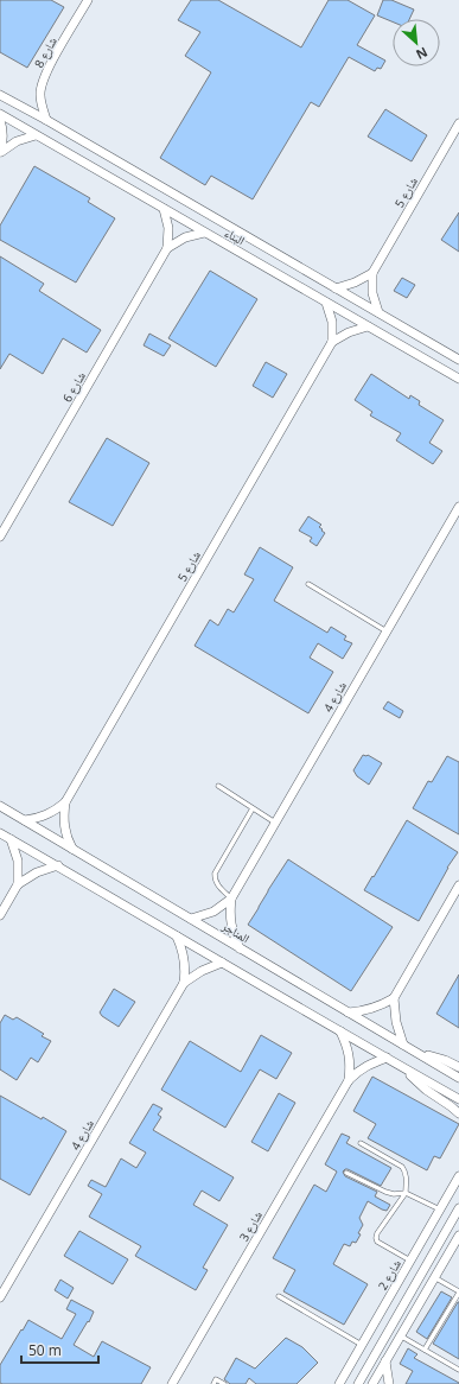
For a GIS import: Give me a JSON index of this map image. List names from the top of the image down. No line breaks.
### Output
{"streets":{"street":["شارع 8","شارع 5","البناء","شارع 6","شارع 4","المناجر","شارع 3","شارع 2"]},"crossings":[["شارع 8","البناء"],["شارع 5","المناجر"],["البناء","شارع 6"],["شارع 4","المناجر"]],"scale_bar":"50 m","north":"bottom right"}
